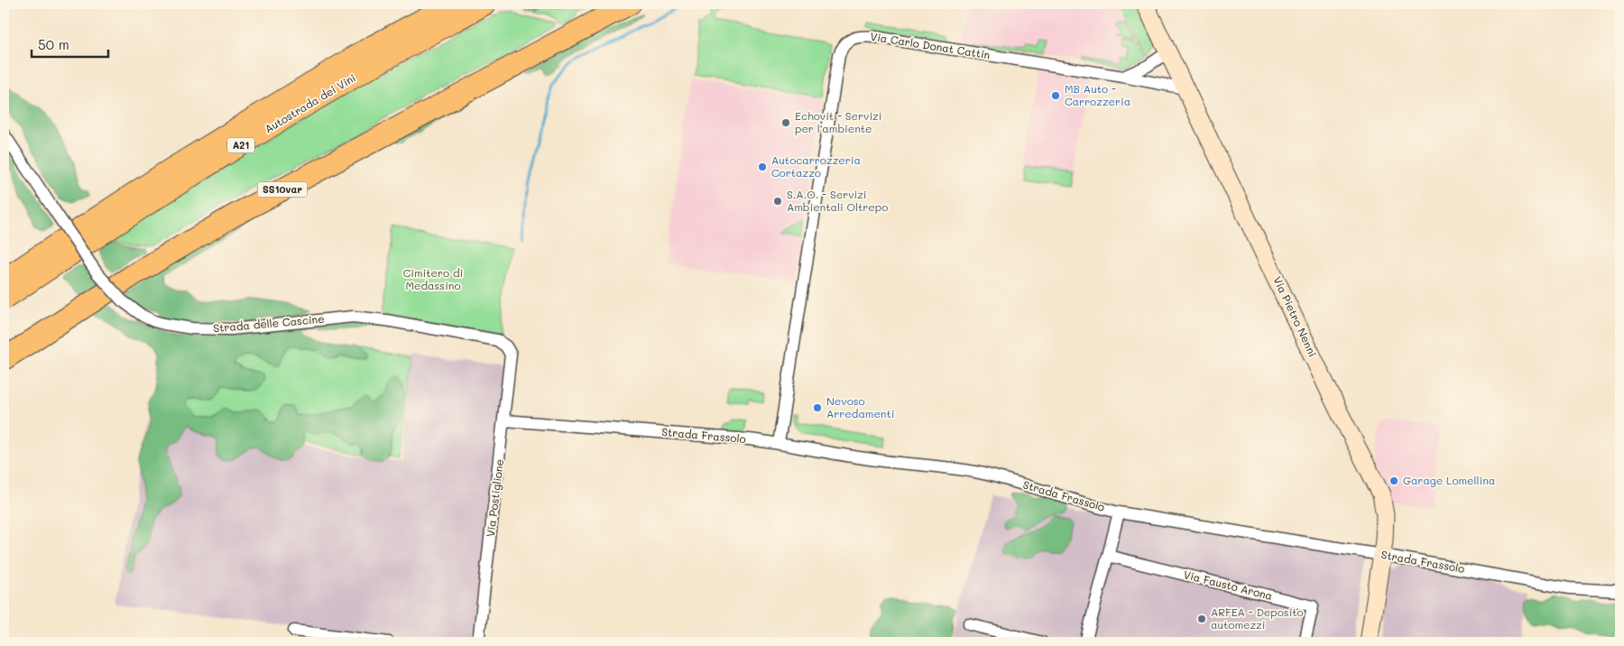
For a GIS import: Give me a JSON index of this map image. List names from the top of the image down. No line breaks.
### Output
{"streets":{"highway":["Autostrada dei Vini","A21","SS10var"],"street":["Via Carlo Donat Cattin","Via Pietro Nenni","Strada delle Cascine","Strada Frassolo","Via Postiglione","Via Fausto Arona"]},"crossings":[["Via Carlo Donat Cattin","Via Pietro Nenni"],["Via Carlo Donat Cattin","Strada Frassolo"],["Via Pietro Nenni","Strada Frassolo"],["Strada delle Cascine","Via Postiglione"],["Strada Frassolo","Via Postiglione"]],"parks":["Cimitero di Medassino"],"places":["MB Auto - Carrozzeria","Echovit - Servizi per l'ambiente","Autocarrozzeria Cortazzo","S.A.O. - Servizi Ambientali Oltrepo","Nevoso Arredamenti","Garage Lomellina","ARFEA - Deposito automezzi"],"scale_bar":"50 m"}
